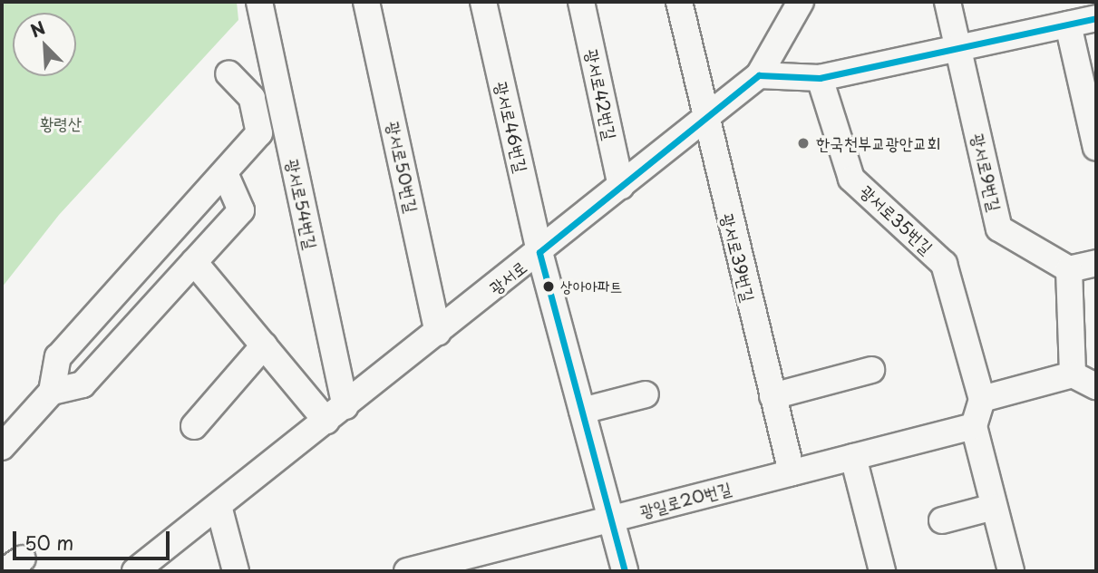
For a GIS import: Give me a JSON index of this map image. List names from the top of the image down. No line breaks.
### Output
{"streets":{"street":["광서로42번길","광서로46번길","광서로50번길","광서로9번길","광서로54번길","광서로35번길","광서로39번길","광서로","광일로20번길"]},"crossings":[["광서로42번길","광서로"],["광서로46번길","광서로"],["광서로46번길","광일로20번길"],["광서로50번길","광서로"],["광서로54번길","광서로"],["광서로39번길","광서로"],["광서로39번길","광일로20번길"]],"parks":["황령산"],"places":["한국천부교광안교회","상아아파트"],"scale_bar":"50 m","north":"top left"}
